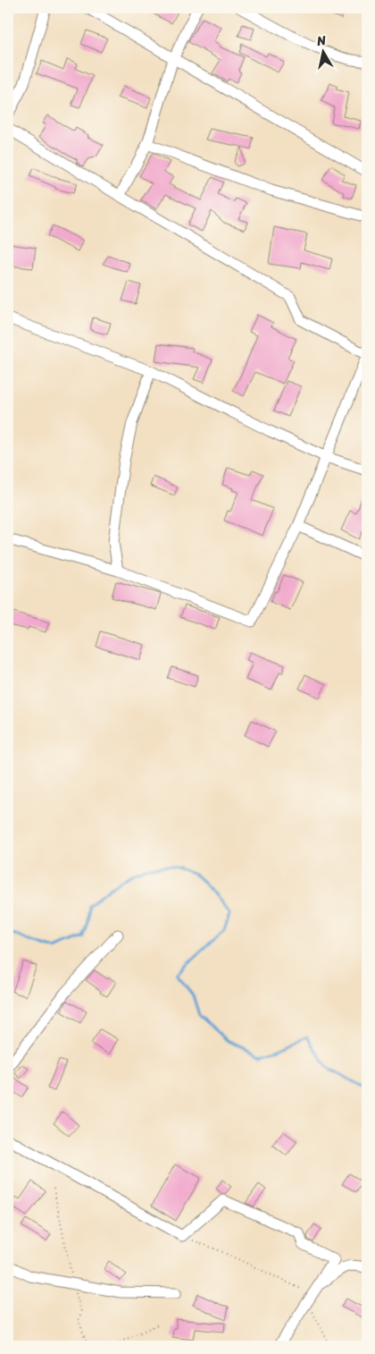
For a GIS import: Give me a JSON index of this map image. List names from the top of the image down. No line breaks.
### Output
{"north":"top"}
